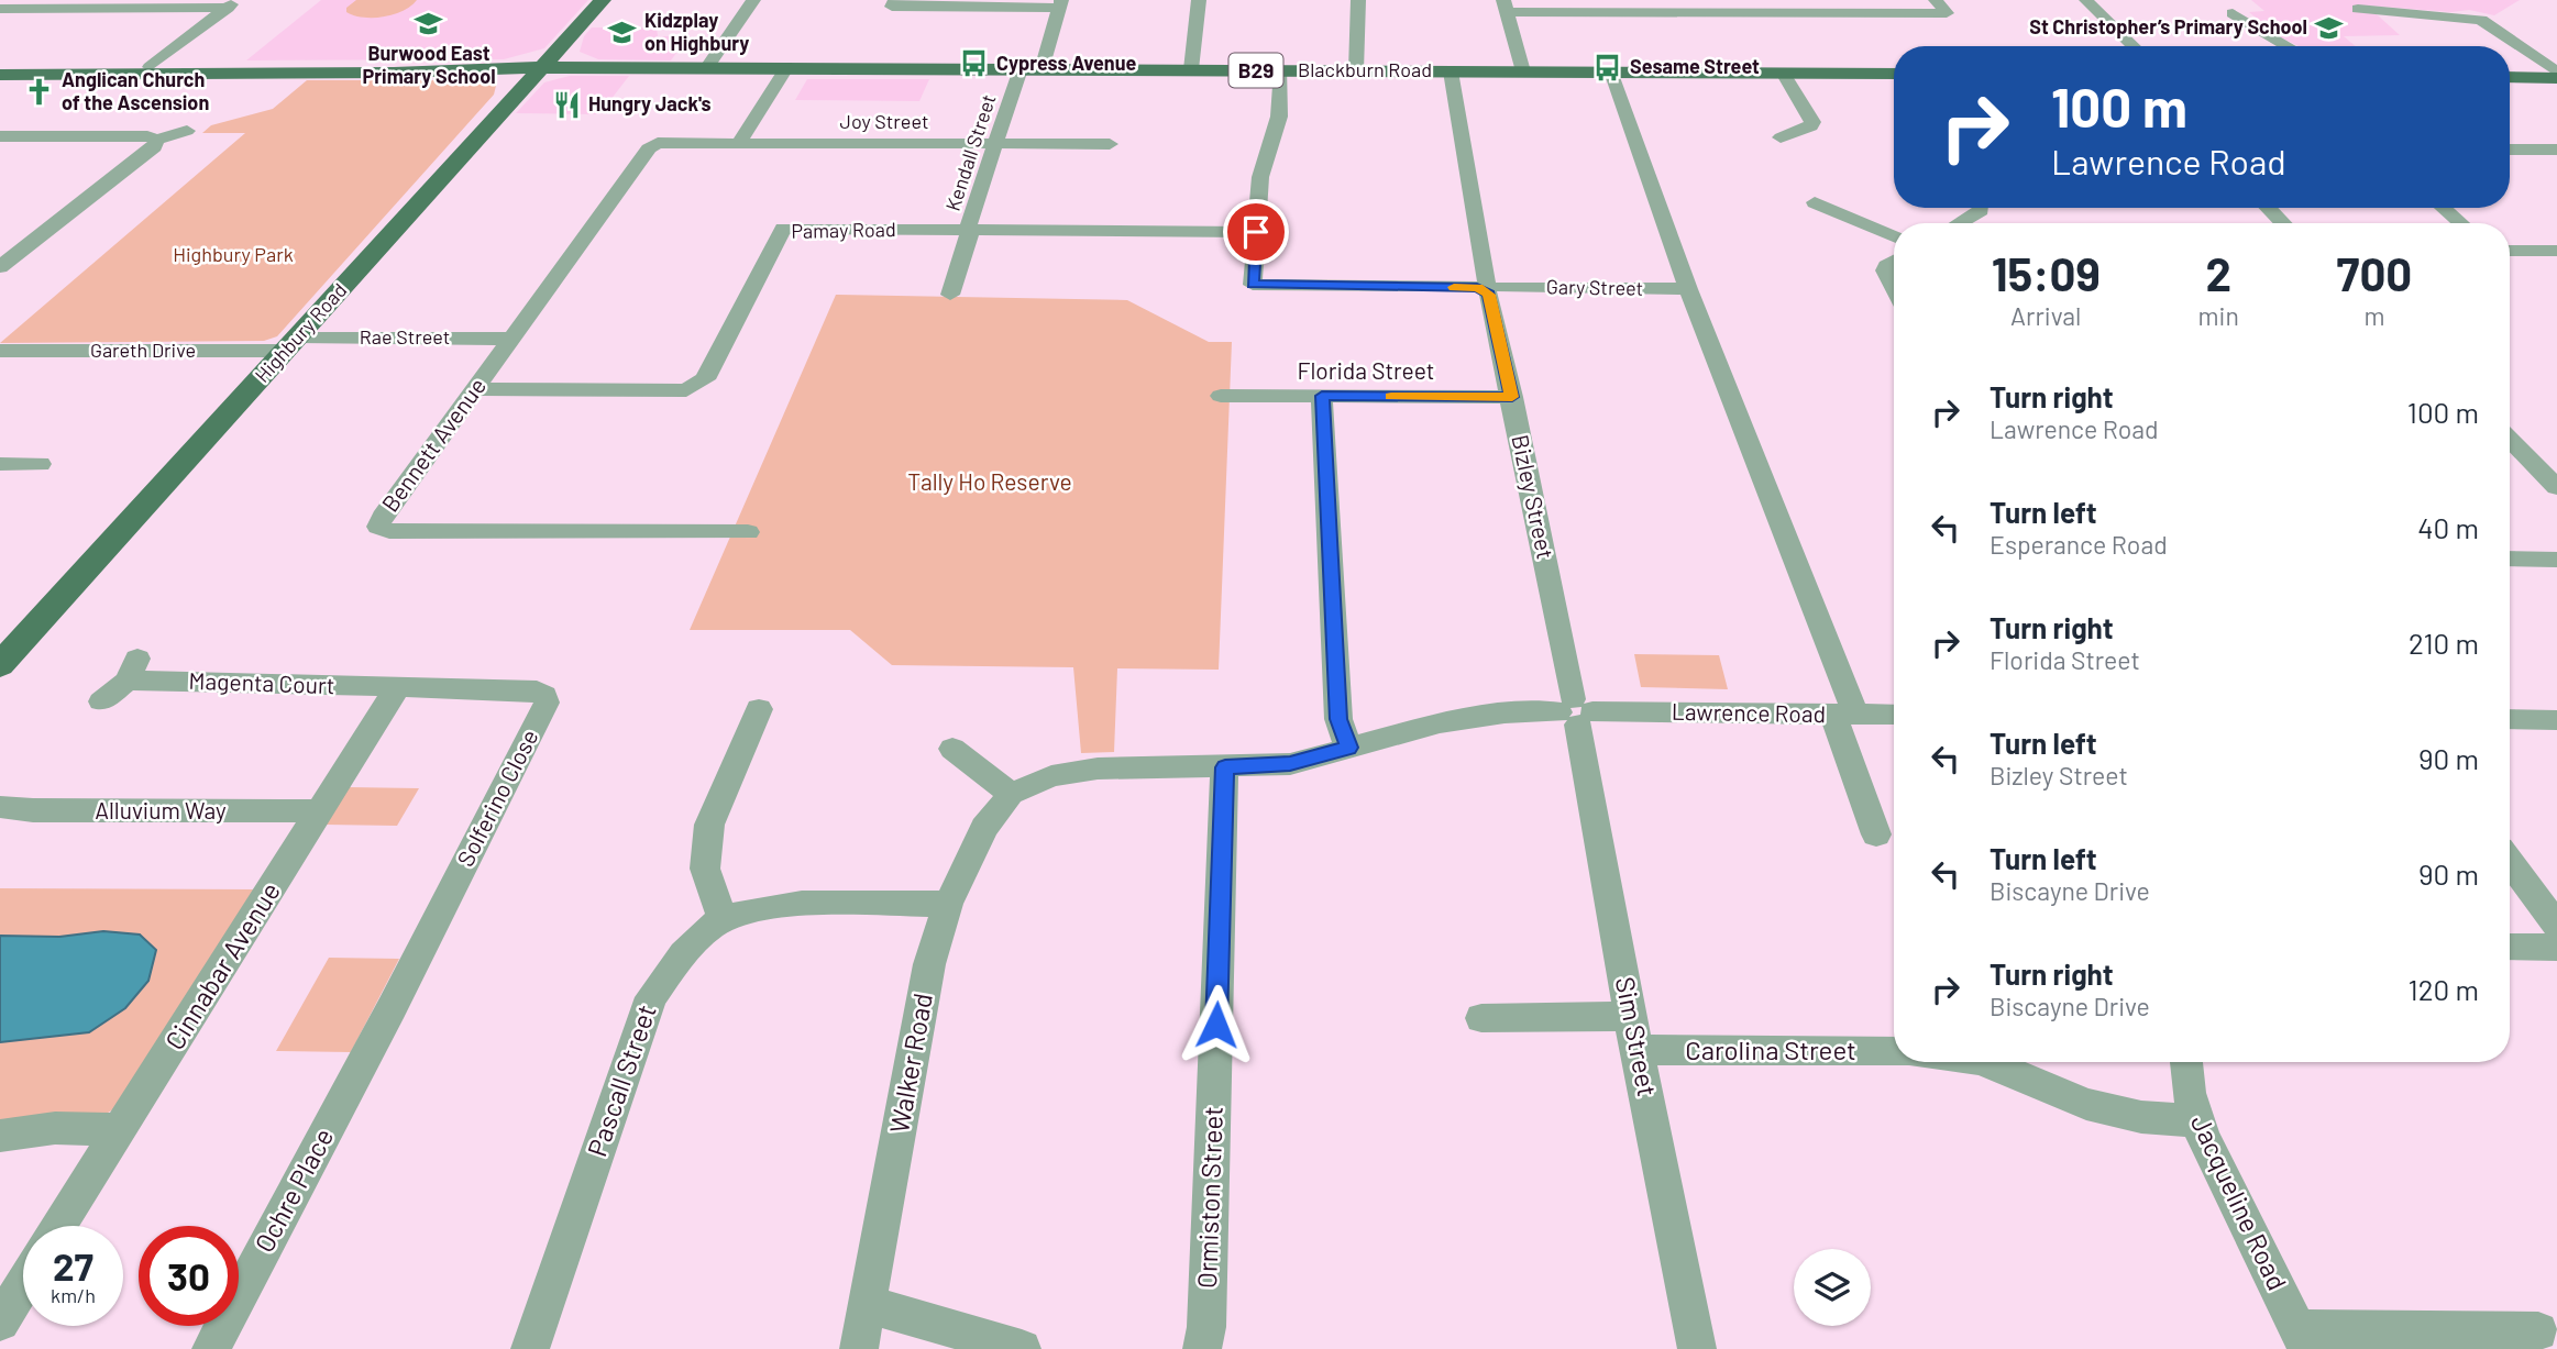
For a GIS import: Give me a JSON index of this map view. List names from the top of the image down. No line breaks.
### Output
{"streets":{"main road":["B29","Blackburn Road","Highbury Road"],"street":["Joy Street","Kendall Street","Pamay Road","Gary Street","Rae Street","Gareth Drive","Florida Street","Bennett Avenue","Bizley Street","Magenta Court","Lawrence Road","Solferino Close","Alluvium Way","Cinnabar Avenue","Sim Street","Carolina Street","Walker Road","Pascall Street","Ochre Place","Ormiston Street","Jacqueline Road"]},"crossings":[["Blackburn Road","Kendall Street"],["Blackburn Road","Highbury Road"],["Blackburn Road","Bizley Street"],["Joy Street","Kendall Street"],["Joy Street","Bennett Avenue"],["Kendall Street","Pamay Road"],["Pamay Road","Gary Street"],["Pamay Road","Bennett Avenue"],["Gary Street","Bizley Street"],["Highbury Road","Rae Street"],["Highbury Road","Gareth Drive"],["Rae Street","Gareth Drive"],["Rae Street","Bennett Avenue"],["Florida Street","Bizley Street"],["Bizley Street","Lawrence Road"],["Bizley Street","Sim Street"],["Magenta Court","Solferino Close"],["Magenta Court","Cinnabar Avenue"],["Lawrence Road","Sim Street"],["Lawrence Road","Walker Road"],["Lawrence Road","Ormiston Street"],["Solferino Close","Cinnabar Avenue"],["Solferino Close","Ochre Place"],["Alluvium Way","Cinnabar Avenue"],["Sim Street","Carolina Street"],["Walker Road","Pascall Street"]],"parks":["Highbury Park","Tally Ho Reserve"],"places":{"school or university":["Burwood East Primary School","St Christopher’s Primary School","Kidzplay on Highbury"],"bus stop":["Cypress Avenue","Sesame Street"],"church":["Anglican Church of the Ascension"],"restaurant":["Hungry Jack's"]},"page":{"turn":["100 m","Lawrence Road"],"eta":["15:09","Arrival","2","min","700","m"],"list":[{"name":"Turn right","note":"Lawrence Road","value":"100 m"},{"name":"Turn left","note":"Esperance Road","value":"40 m"},{"name":"Turn right","note":"Florida Street","value":"210 m"},{"name":"Turn left","note":"Bizley Street","value":"90 m"},{"name":"Turn left","note":"Biscayne Drive","value":"90 m"},{"name":"Turn right","note":"Biscayne Drive","value":"120 m"}],"speed":"27 km/h","limit":"30"}}
